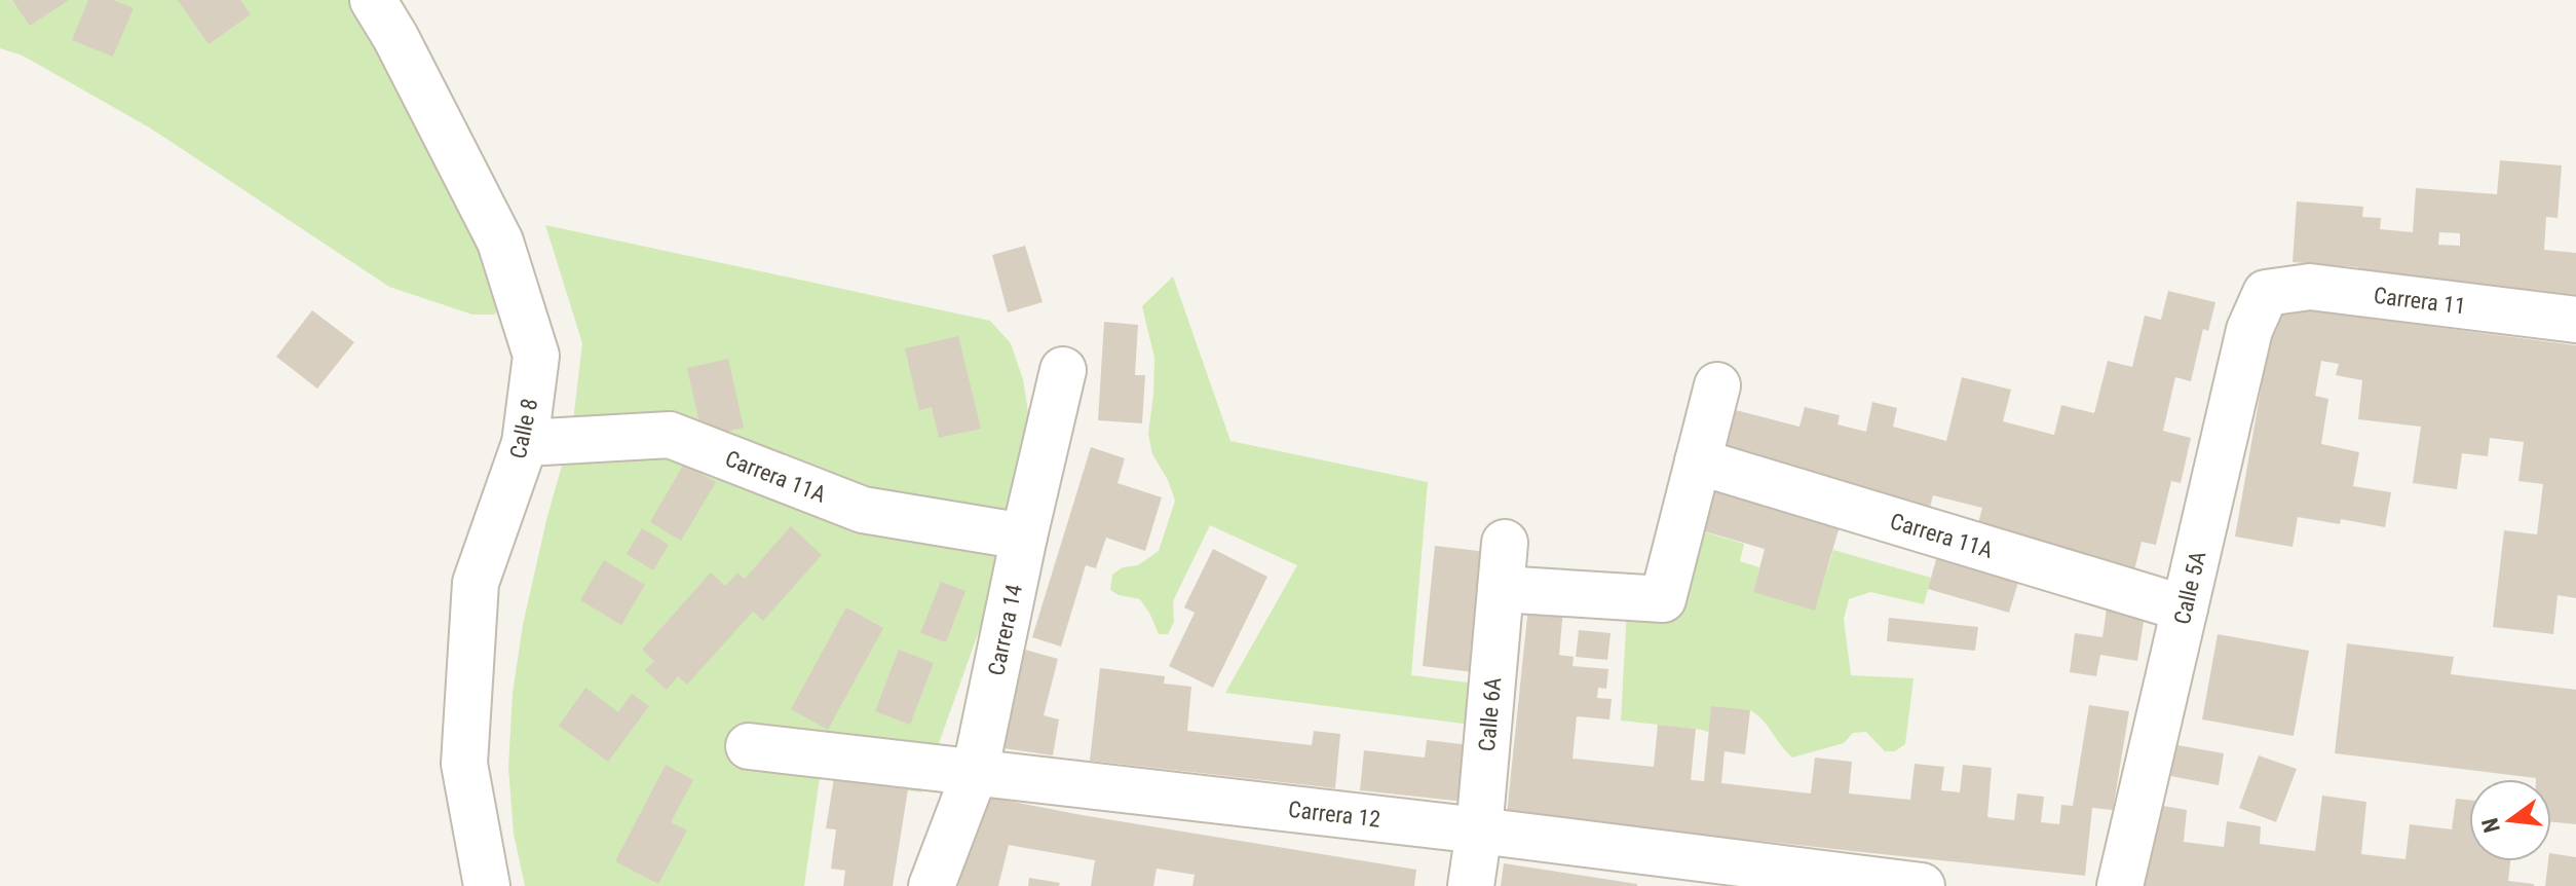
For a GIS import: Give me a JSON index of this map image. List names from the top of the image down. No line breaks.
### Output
{"streets":{"street":["Carrera 11","Calle 8","Carrera 11A","Calle 5A","Carrera 14","Calle 6A","Carrera 12"]},"crossings":[["Carrera 11","Calle 5A"],["Calle 8","Carrera 11A"],["Carrera 11A","Calle 5A"],["Carrera 11A","Carrera 14"],["Carrera 14","Carrera 12"],["Calle 6A","Carrera 12"]],"north":"left"}
